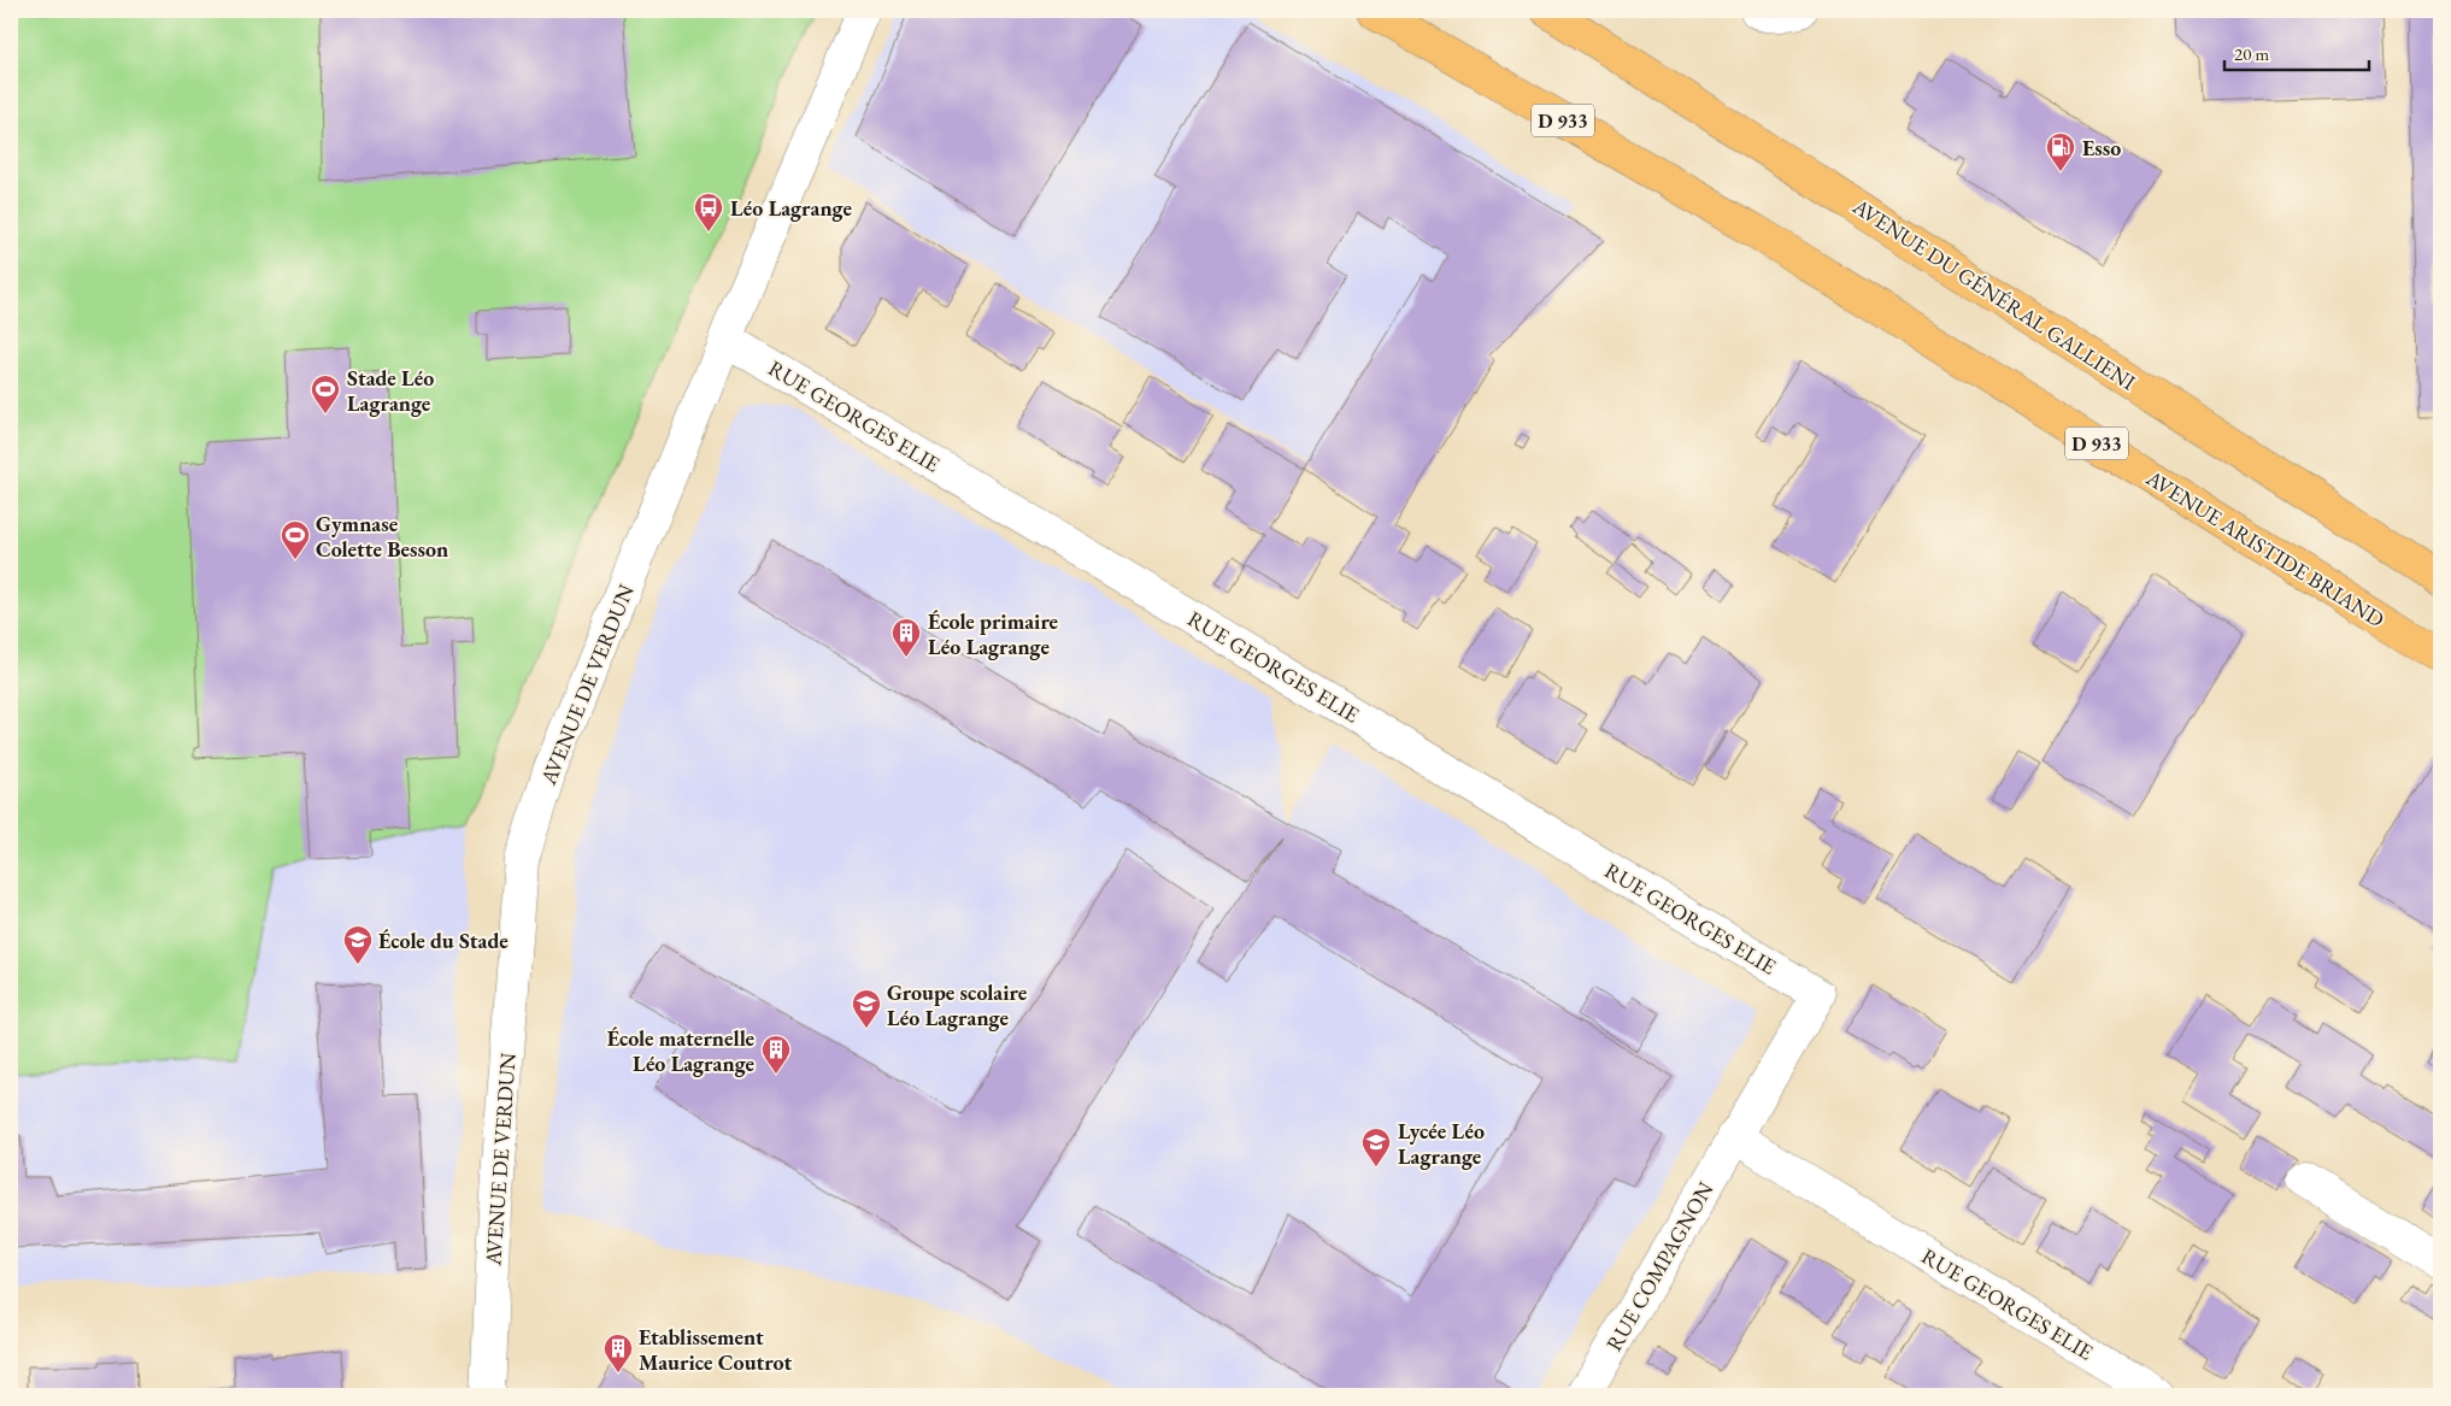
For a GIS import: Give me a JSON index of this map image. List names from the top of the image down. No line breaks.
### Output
{"streets":{"main road":["D 933","AVENUE DU GÉNÉRAL GALLIENI","AVENUE ARISTIDE BRIAND"],"street":["RUE GEORGES ELIE","AVENUE DE VERDUN","RUE COMPAGNON"]},"crossings":[["RUE GEORGES ELIE","AVENUE DE VERDUN"],["RUE GEORGES ELIE","RUE COMPAGNON"]],"places":{"fuel station":["Esso"],"bus stop":["Léo Lagrange"],"sports":["Stade Léo Lagrange","Gymnase Colette Besson"],"building":["École primaire Léo Lagrange","École maternelle Léo Lagrange","Etablissement Maurice Coutrot"],"school or university":["École du Stade","Groupe scolaire Léo Lagrange","Lycée Léo Lagrange"]},"scale_bar":"20 m"}
